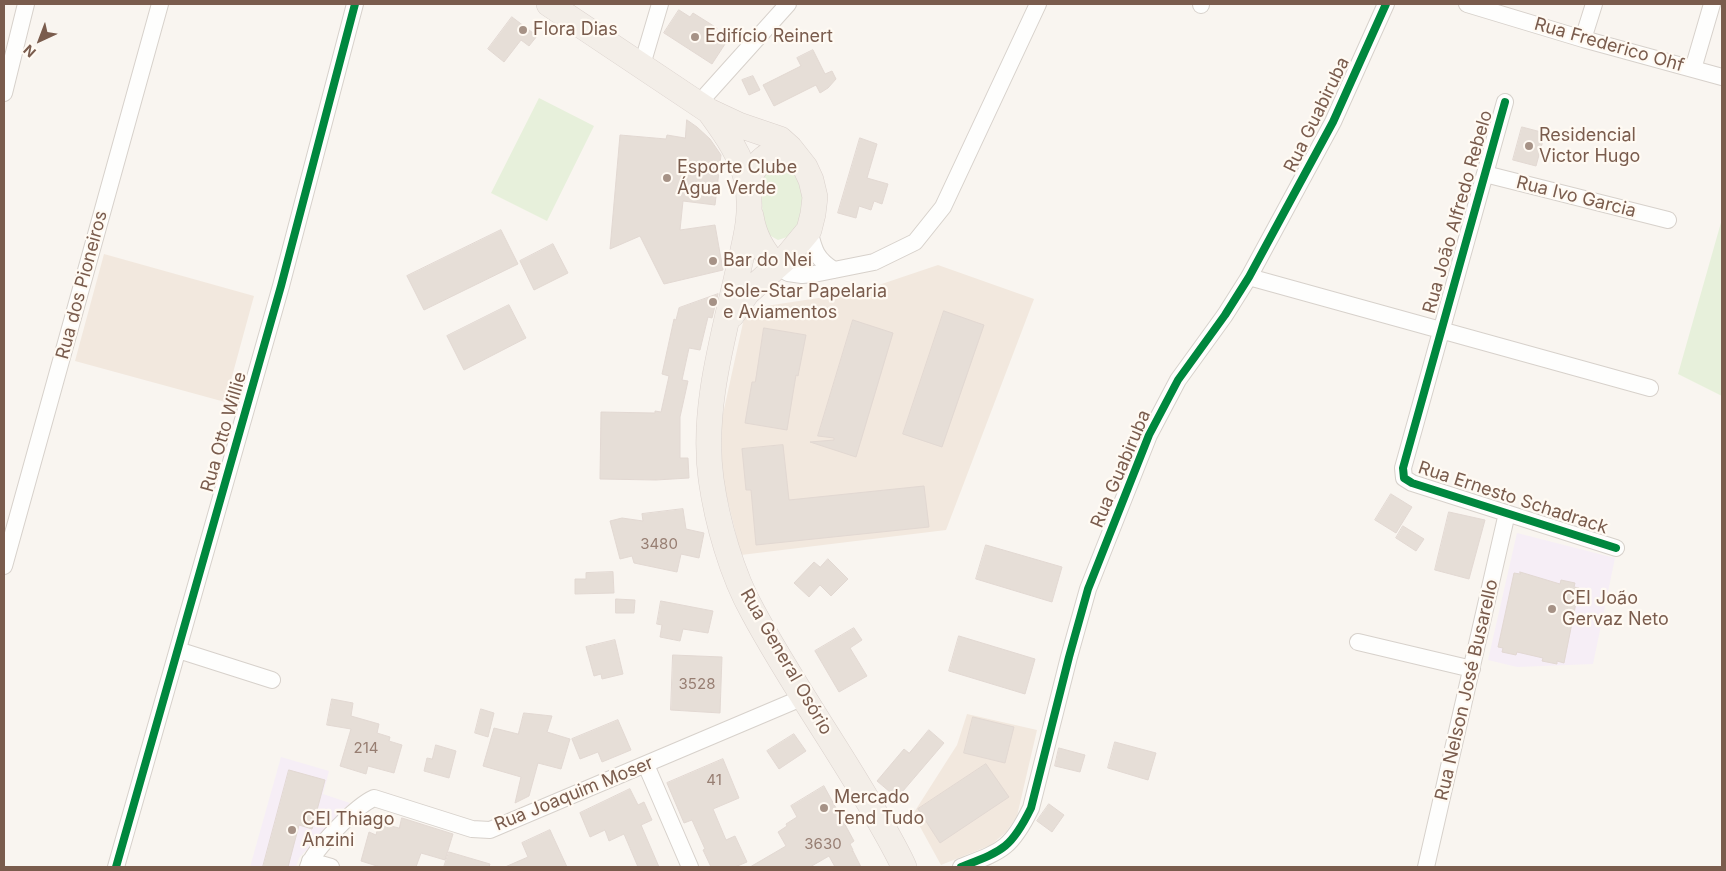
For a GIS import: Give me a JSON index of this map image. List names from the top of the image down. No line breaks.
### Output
{"streets":{"main road":["Rua General Osório"],"street":["Rua Frederico Ohf","Rua Guabiruba","Rua Ivo Garcia","Rua João Alfredo Rebelo","Rua dos Pioneiros","Rua Otto Willie","Rua Ernesto Schadrack","Rua Nelson José Busarello","Rua Joaquim Moser"]},"crossings":[["Rua Ivo Garcia","Rua João Alfredo Rebelo"],["Rua João Alfredo Rebelo","Rua Ernesto Schadrack"],["Rua Ernesto Schadrack","Rua Nelson José Busarello"],["Rua General Osório","Rua Joaquim Moser"]],"places":["Flora Dias","Edifício Reinert","Residencial Victor Hugo","Esporte Clube Água Verde","Bar do Nei","Sole-Star Papelaria e Aviamentos","CEI João Gervaz Neto","Mercado Tend Tudo","CEI Thiago Anzini"],"house_numbers":["3480","3528","214","41","3630"],"north":"bottom left"}
